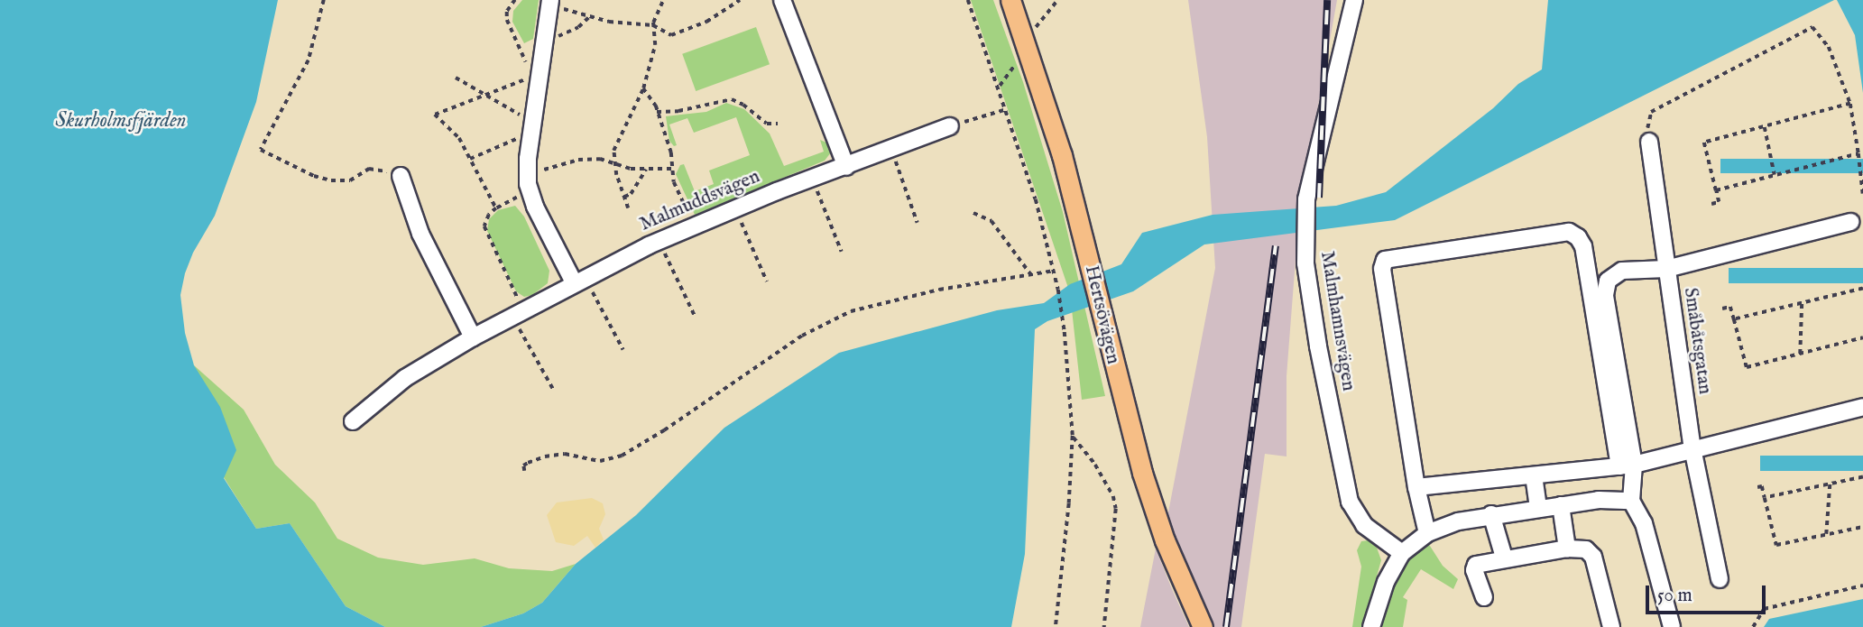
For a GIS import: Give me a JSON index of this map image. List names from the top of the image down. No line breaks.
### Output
{"streets":{"main road":["Hertsövägen"],"street":["Malmuddsvägen","Malmhamnsvägen","Småbåtsgatan"]},"water":["Skurholmsfjärden"],"scale_bar":"50 m"}
